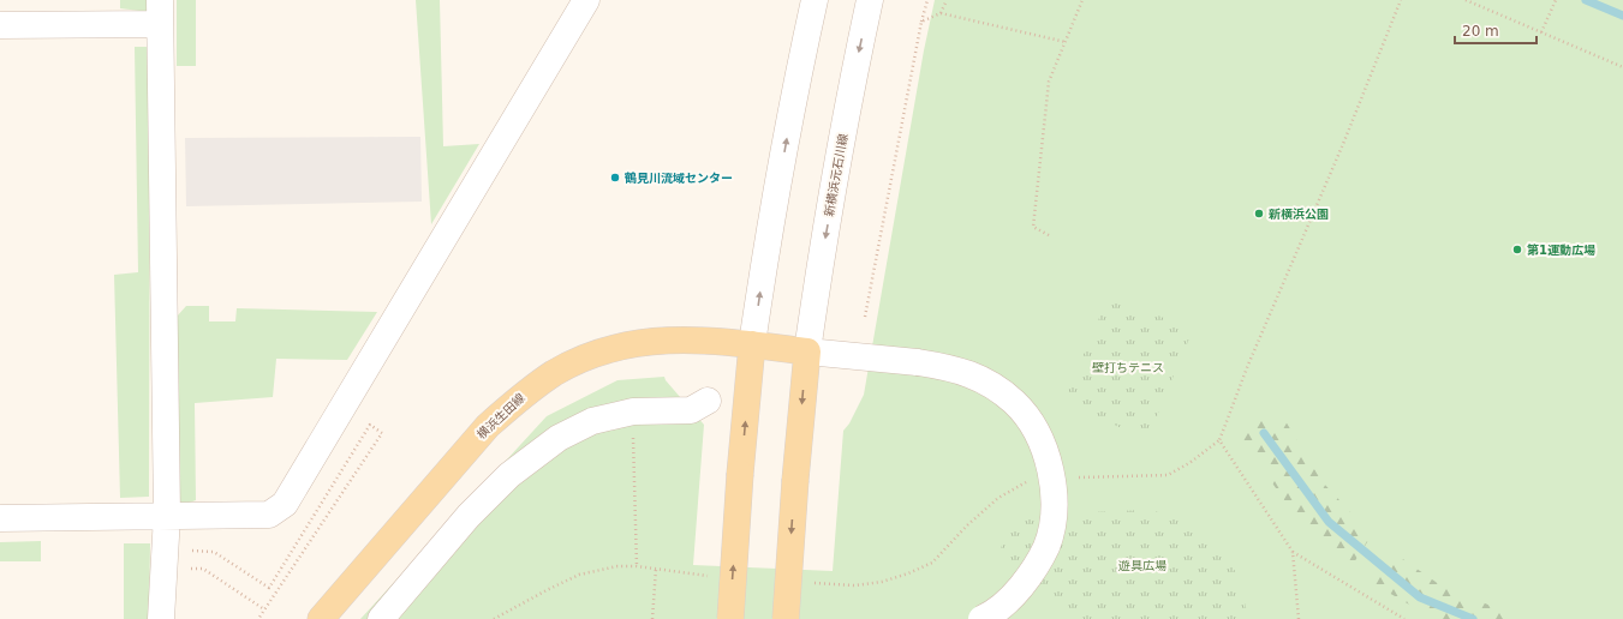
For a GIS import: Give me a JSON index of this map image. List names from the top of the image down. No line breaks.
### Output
{"streets":{"main road":["横浜生田線"],"street":["新横浜元石川線"]},"crossings":[["新横浜元石川線","横浜生田線"]],"parks":["壁打ちテニス","遊具広場"],"places":["鶴見川流域センター","新横浜公園","第1運動広場"],"scale_bar":"20 m"}
